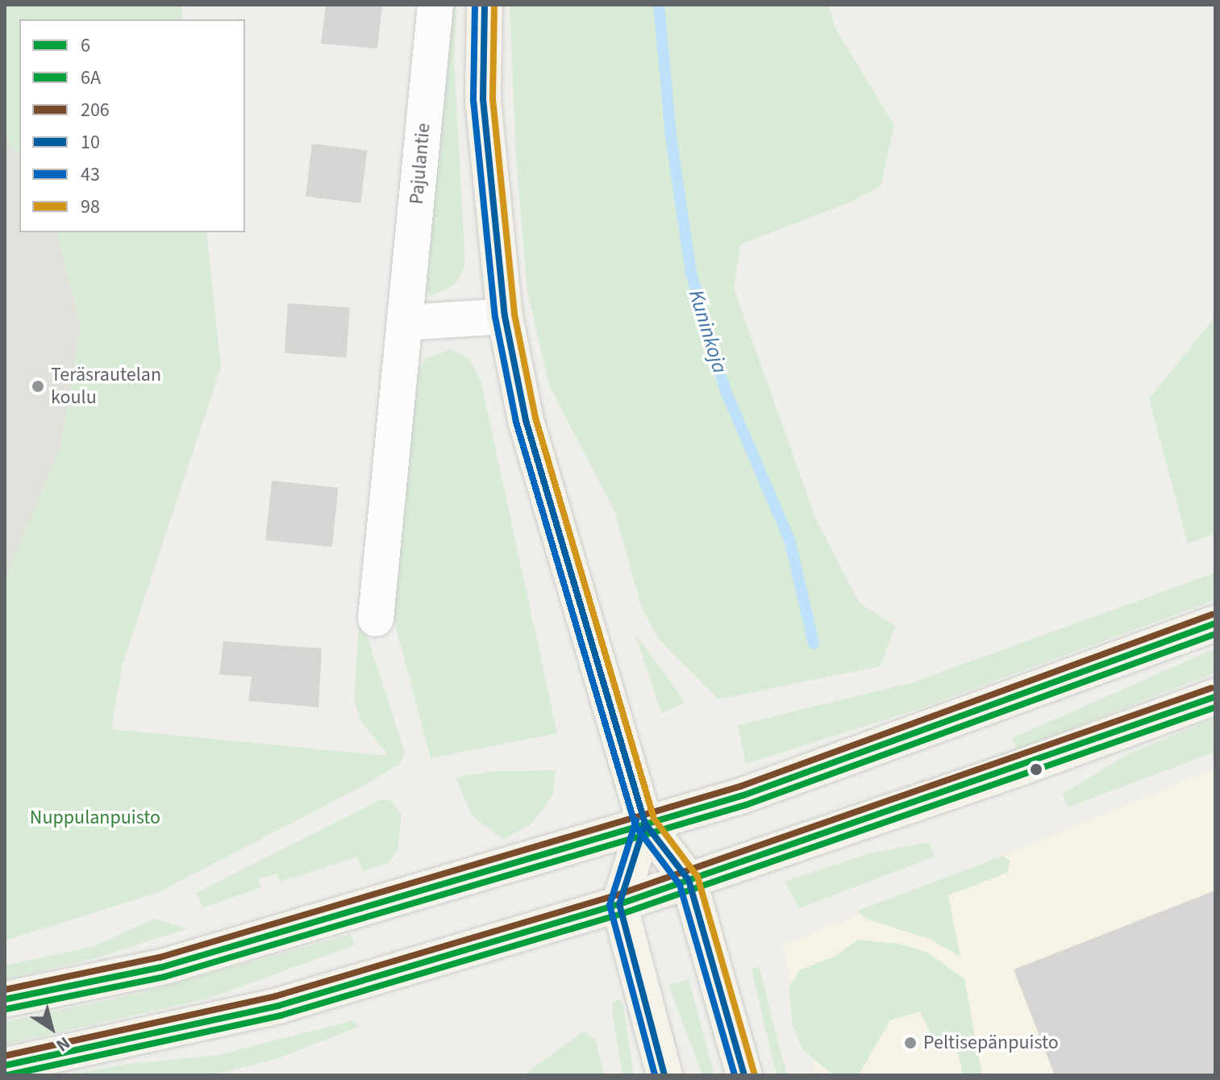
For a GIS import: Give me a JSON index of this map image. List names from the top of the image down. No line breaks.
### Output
{"streets":{"street":["Pajulantie"]},"water":["Kuninkoja"],"parks":["Nuppulanpuisto"],"places":["Teräsrautelan koulu","Peltisepänpuisto"],"lines":["transit line 10","transit line 43","transit line 98","transit line 206","transit line 6","transit line 6A"],"legend":["6","6A","206","10","43","98"],"north":"bottom right"}
